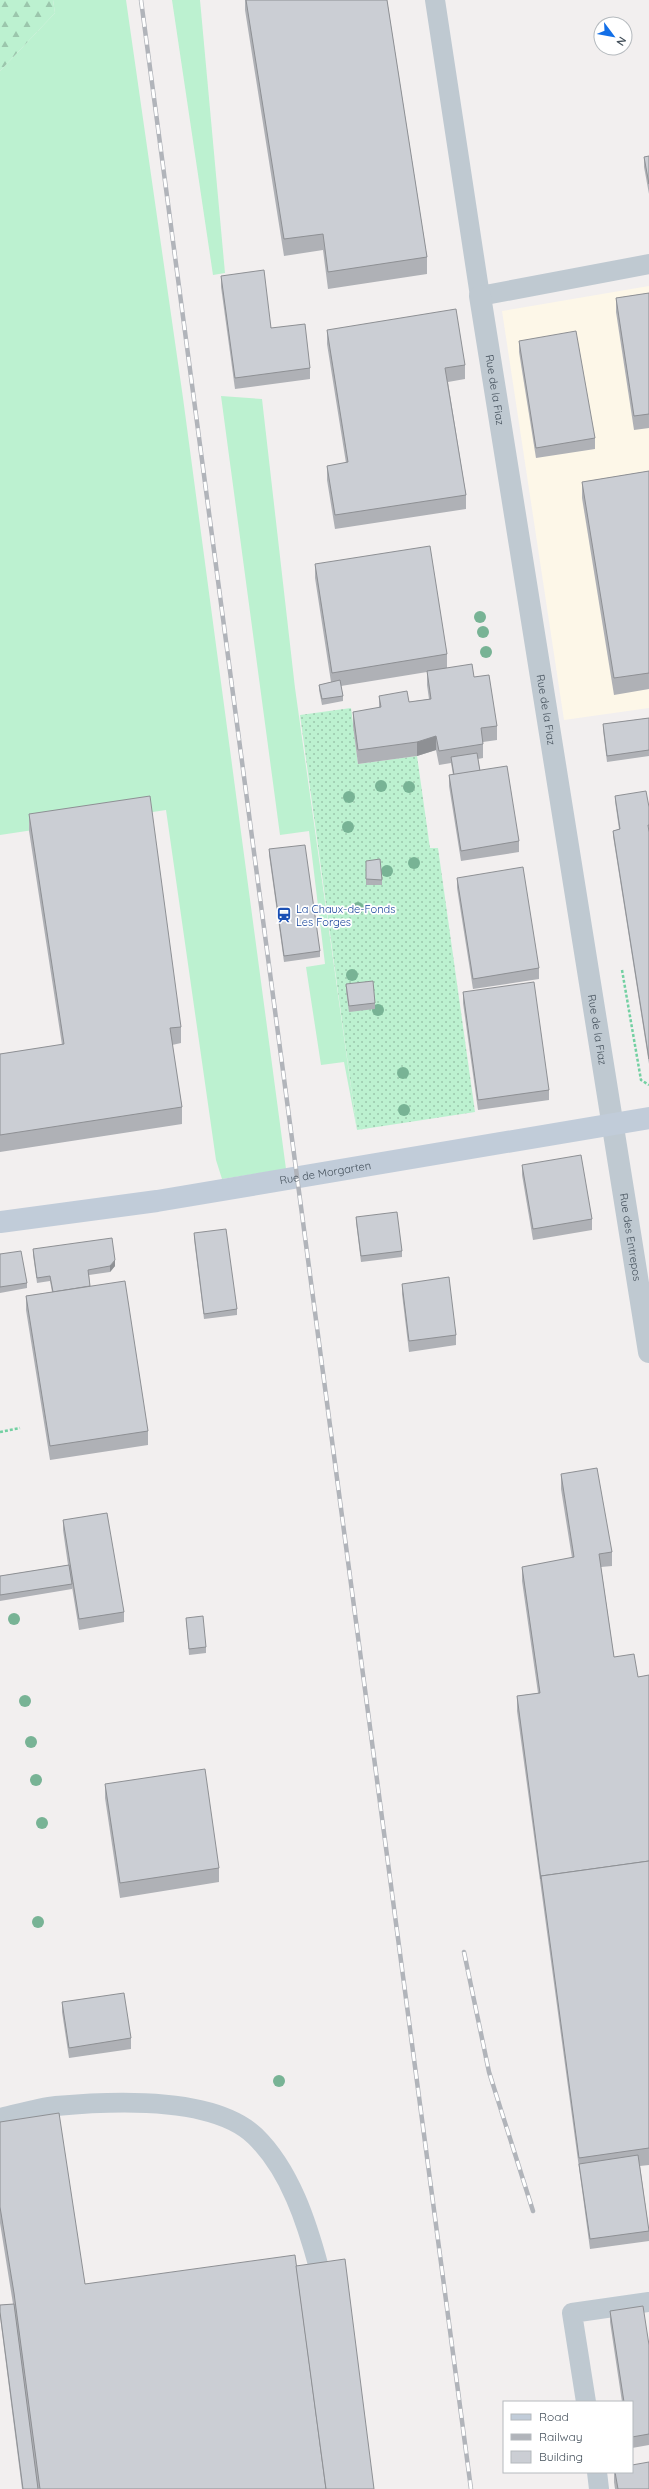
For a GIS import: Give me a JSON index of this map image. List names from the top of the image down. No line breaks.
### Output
{"streets":{"main road":["Rue de Morgarten"],"street":["Rue de la Fiaz","Rue des Entrepos"]},"crossings":[["Rue de la Fiaz","Rue de Morgarten"],["Rue de la Fiaz","Rue des Entrepos"],["Rue de Morgarten","Rue des Entrepos"]],"places":{"station":["La Chaux-de-Fonds Les Forges"]},"legend":["Road","Railway","Building"],"north":"bottom right"}
